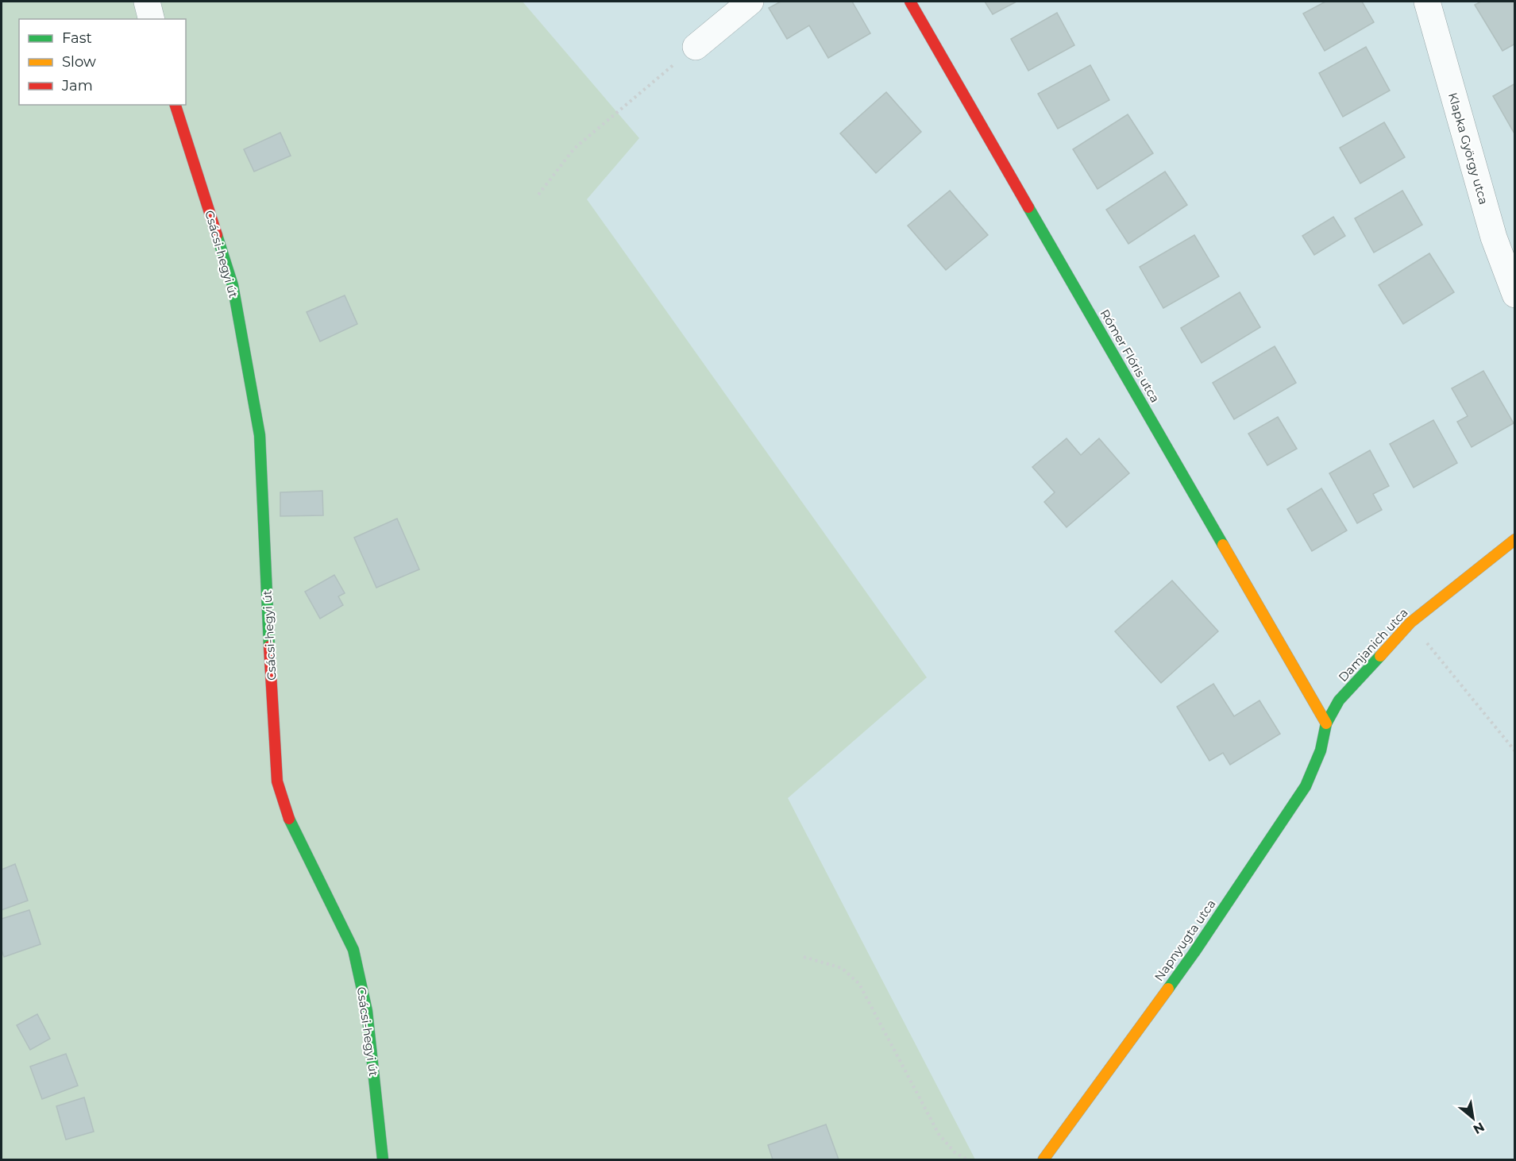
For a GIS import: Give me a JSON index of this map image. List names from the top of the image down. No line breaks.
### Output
{"streets":{"street":["Klapka György utca","Csácsi-hegyi út","Rómer Flóris utca","Damjanich utca","Napnyugta utca"]},"crossings":[["Rómer Flóris utca","Damjanich utca"],["Rómer Flóris utca","Napnyugta utca"],["Damjanich utca","Napnyugta utca"]],"legend":["Fast","Slow","Jam"],"north":"bottom right"}
